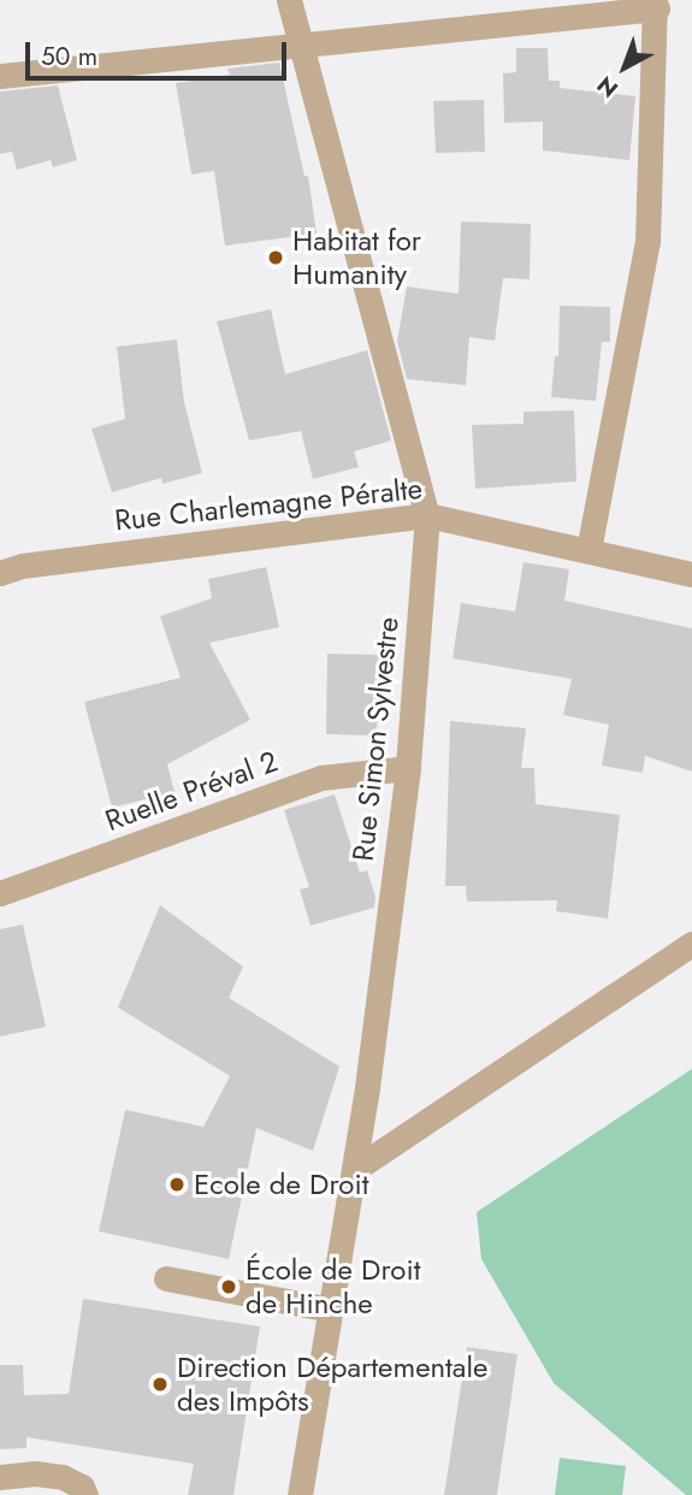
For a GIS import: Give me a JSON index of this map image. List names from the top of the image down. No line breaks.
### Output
{"streets":{"street":["Rue Charlemagne Péralte","Rue Simon Sylvestre","Ruelle Préval 2"]},"crossings":[["Rue Charlemagne Péralte","Rue Simon Sylvestre"],["Rue Simon Sylvestre","Ruelle Préval 2"]],"places":["Habitat for Humanity","Ecole de Droit","École de Droit de Hinche","Direction Départementale des Impôts"],"scale_bar":"50 m","north":"bottom left"}
